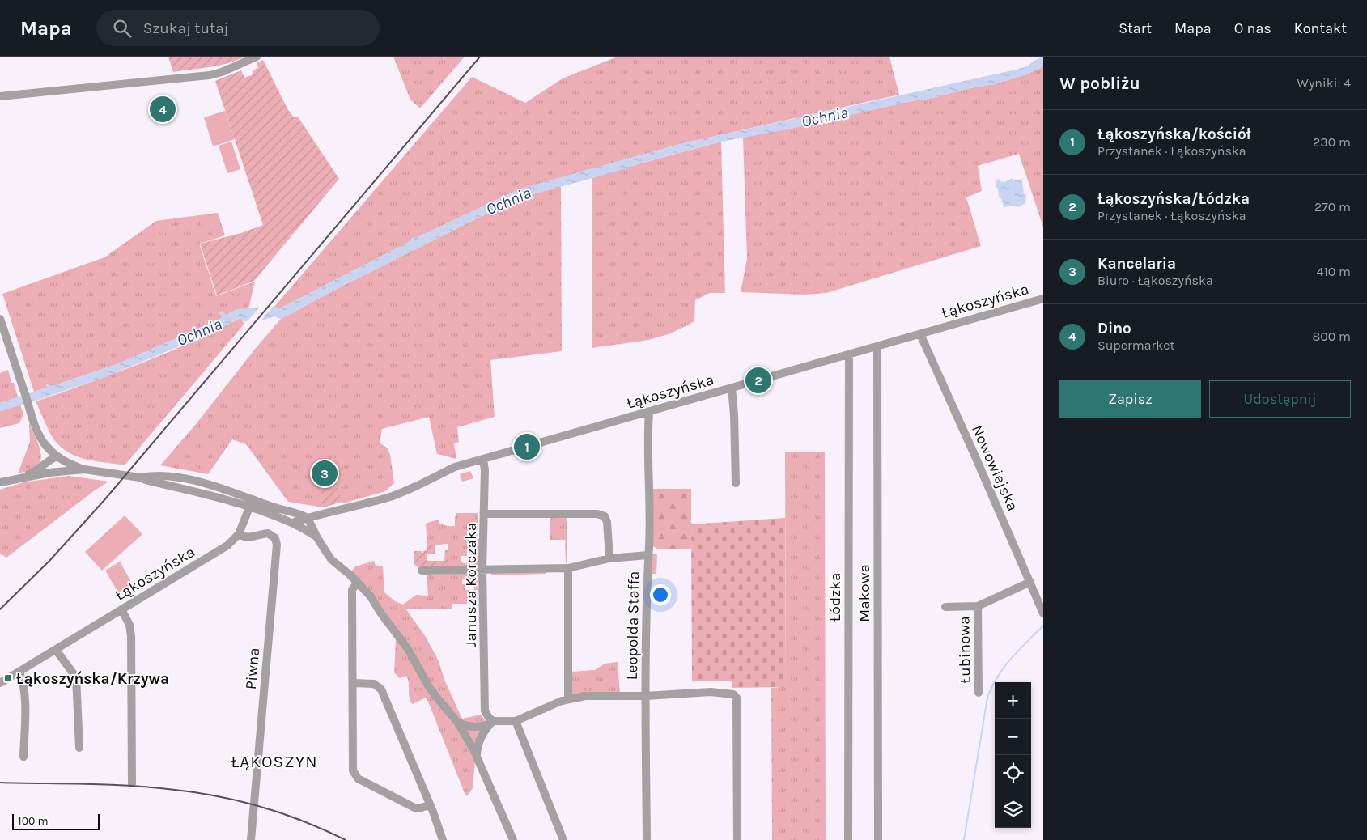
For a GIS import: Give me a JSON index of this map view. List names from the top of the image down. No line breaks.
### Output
{"streets":{"street":["Łąkoszyńska","Nowowiejska","Janusza Korczaka","Makowa","Łódzka","Leopolda Staffa","Łubinowa","Piwna"]},"crossings":[["Łąkoszyńska","Nowowiejska"],["Łąkoszyńska","Janusza Korczaka"],["Łąkoszyńska","Makowa"],["Łąkoszyńska","Łódzka"],["Łąkoszyńska","Leopolda Staffa"],["Łąkoszyńska","Piwna"],["Nowowiejska","Łubinowa"]],"districts":["ŁĄKOSZYN"],"water":["Ochnia"],"places":{"transit":["Łąkoszyńska/Krzywa"]},"scale_bar":"100 m","page":{"header":"Mapa","search":"Szukaj tutaj","nav":["Start","Mapa","O nas","Kontakt"],"heading":["W pobliżu","Wyniki: 4"],"pins":["4","2","1","3"],"list":[{"mark":"1","name":"Łąkoszyńska/kościół","note":"Przystanek · Łąkoszyńska","value":"230 m"},{"mark":"2","name":"Łąkoszyńska/Łódzka","note":"Przystanek · Łąkoszyńska","value":"270 m"},{"mark":"3","name":"Kancelaria","note":"Biuro · Łąkoszyńska","value":"410 m"},{"mark":"4","name":"Dino","note":"Supermarket","value":"800 m"}],"buttons":["Zapisz","Udostępnij"],"map_buttons":["+","−"],"scale":"100 m"}}
